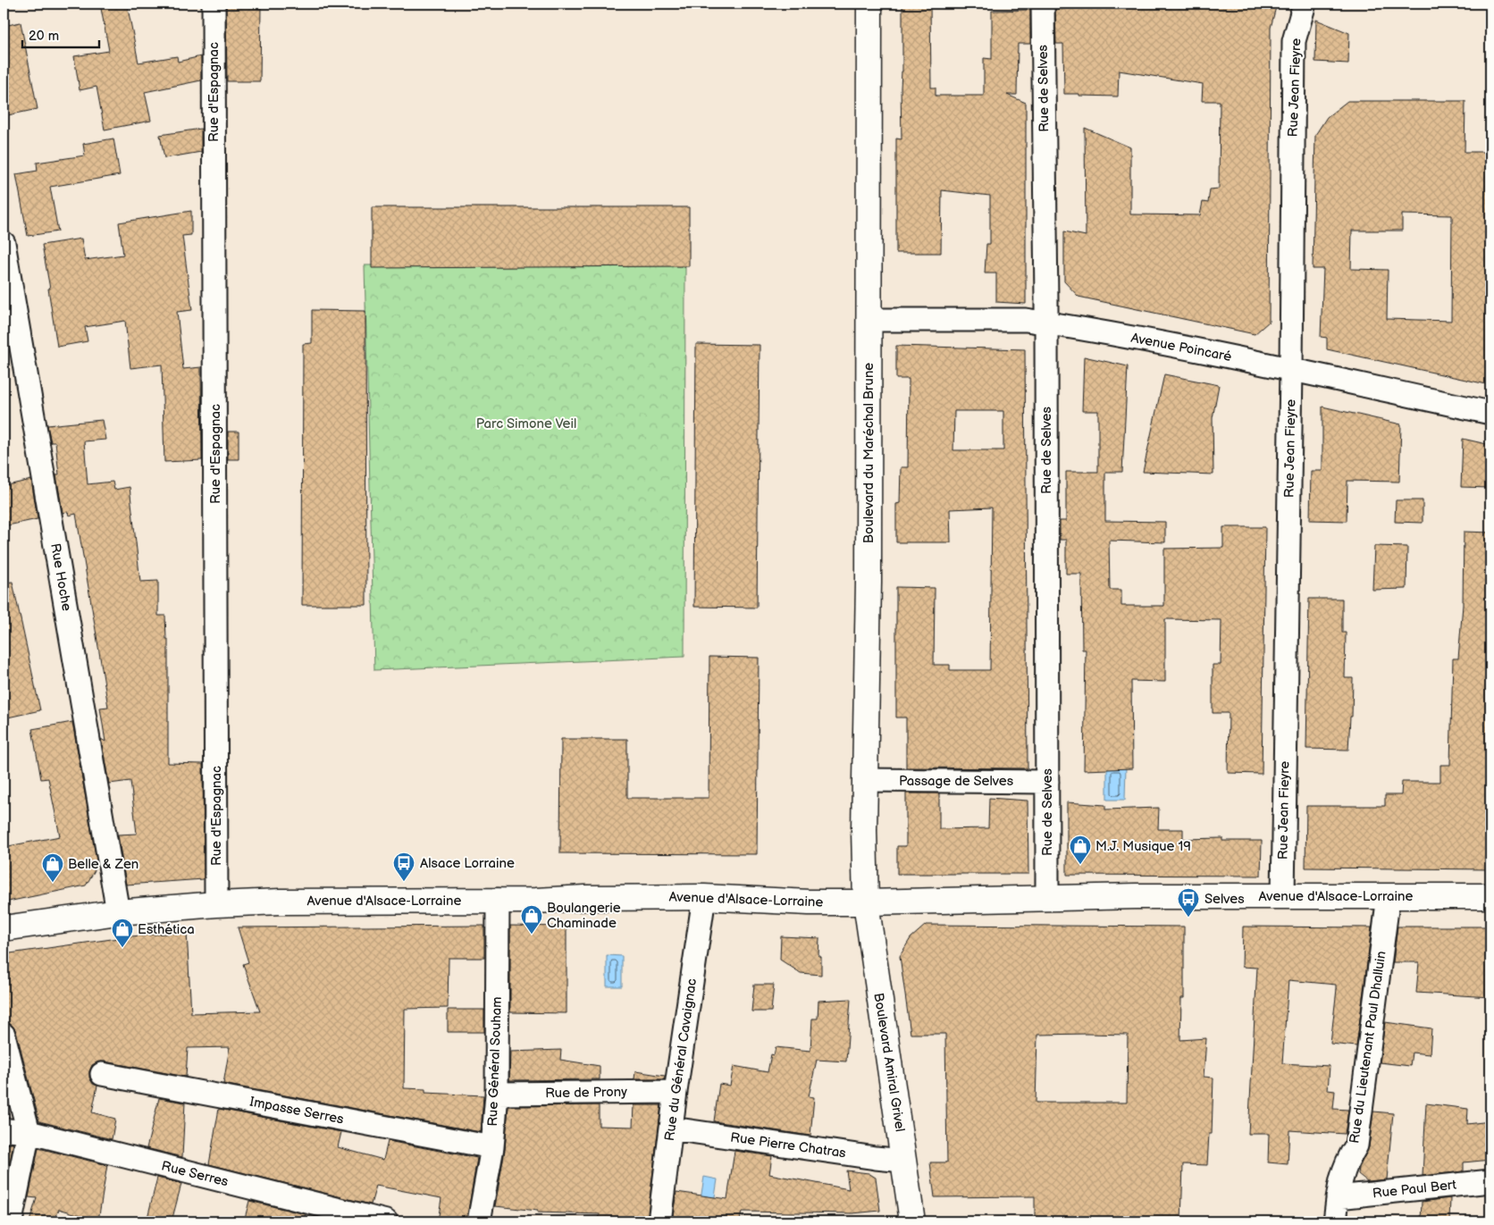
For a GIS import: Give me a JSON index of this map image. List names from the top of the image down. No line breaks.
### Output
{"streets":{"main road":["Boulevard du Maréchal Brune","Avenue d'Alsace-Lorraine","Boulevard Amiral Grivel"],"street":["Rue Jean Fieyre","Rue de Selves","Rue d'Espagnac","Avenue Poincaré","Rue Hoche","Passage de Selves","Rue du Lieutenant Paul Dhalluin","Rue du Général Cavaignac","Rue Général Souham","Rue de Prony","Impasse Serres","Rue Pierre Chatras","Rue Serres","Rue Paul Bert"]},"crossings":[["Rue Jean Fieyre","Avenue Poincaré"],["Rue Jean Fieyre","Avenue d'Alsace-Lorraine"],["Rue de Selves","Avenue Poincaré"],["Rue de Selves","Passage de Selves"],["Rue de Selves","Avenue d'Alsace-Lorraine"],["Rue d'Espagnac","Avenue d'Alsace-Lorraine"],["Avenue Poincaré","Boulevard du Maréchal Brune"],["Boulevard du Maréchal Brune","Passage de Selves"],["Boulevard du Maréchal Brune","Avenue d'Alsace-Lorraine"],["Boulevard du Maréchal Brune","Boulevard Amiral Grivel"],["Rue Hoche","Avenue d'Alsace-Lorraine"],["Avenue d'Alsace-Lorraine","Rue du Lieutenant Paul Dhalluin"],["Avenue d'Alsace-Lorraine","Rue du Général Cavaignac"],["Avenue d'Alsace-Lorraine","Rue Général Souham"],["Avenue d'Alsace-Lorraine","Boulevard Amiral Grivel"],["Rue du Lieutenant Paul Dhalluin","Rue Paul Bert"],["Rue du Général Cavaignac","Rue de Prony"],["Rue du Général Cavaignac","Rue Pierre Chatras"],["Rue Général Souham","Rue de Prony"],["Rue Général Souham","Impasse Serres"],["Boulevard Amiral Grivel","Rue Pierre Chatras"]],"parks":["Parc Simone Veil"],"places":{"shop":["M.J. Musique 19","Belle & Zen","Boulangerie Chaminade","Esthética"],"bus stop":["Alsace Lorraine","Selves"]},"scale_bar":"20 m"}
